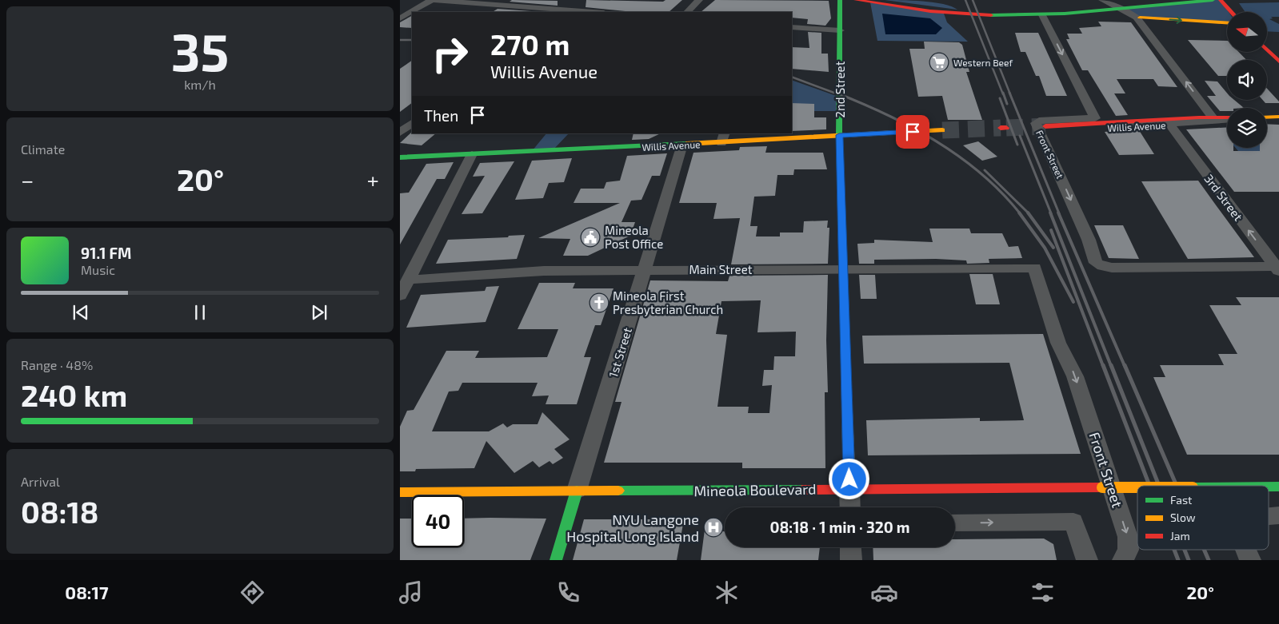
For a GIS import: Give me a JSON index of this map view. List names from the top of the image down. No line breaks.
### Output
{"streets":{"main road":["2nd Street","Willis Avenue","1st Street","Mineola Boulevard"],"street":["Front Street","3rd Street","Main Street"]},"crossings":[["2nd Street","Willis Avenue"],["2nd Street","Main Street"],["2nd Street","Mineola Boulevard"],["Willis Avenue","Front Street"],["Willis Avenue","3rd Street"],["Willis Avenue","1st Street"],["Front Street","3rd Street"],["Front Street","Main Street"],["Main Street","1st Street"],["1st Street","Mineola Boulevard"]],"one_way":["3rd Street"],"places":{"supermarket":["Western Beef"],"public building":["Mineola Post Office"],"church":["Mineola First Presbyterian Church"],"hospital":["NYU Langone Hospital Long Island"]},"legend":["Fast","Slow","Jam"],"north":"left","page":{"tile":[["35","km/h"],"Climate",["Range · 48%","240 km"],["Arrival","08:18"]],"turn":["270 m","Willis Avenue"],"then":"Then","heat":["−","20°","+"],"song":["91.1 FM","Music"],"limit":"40","trip":"08:18 · 1 min · 320 m","tabs":["08:17","20°"]}}
